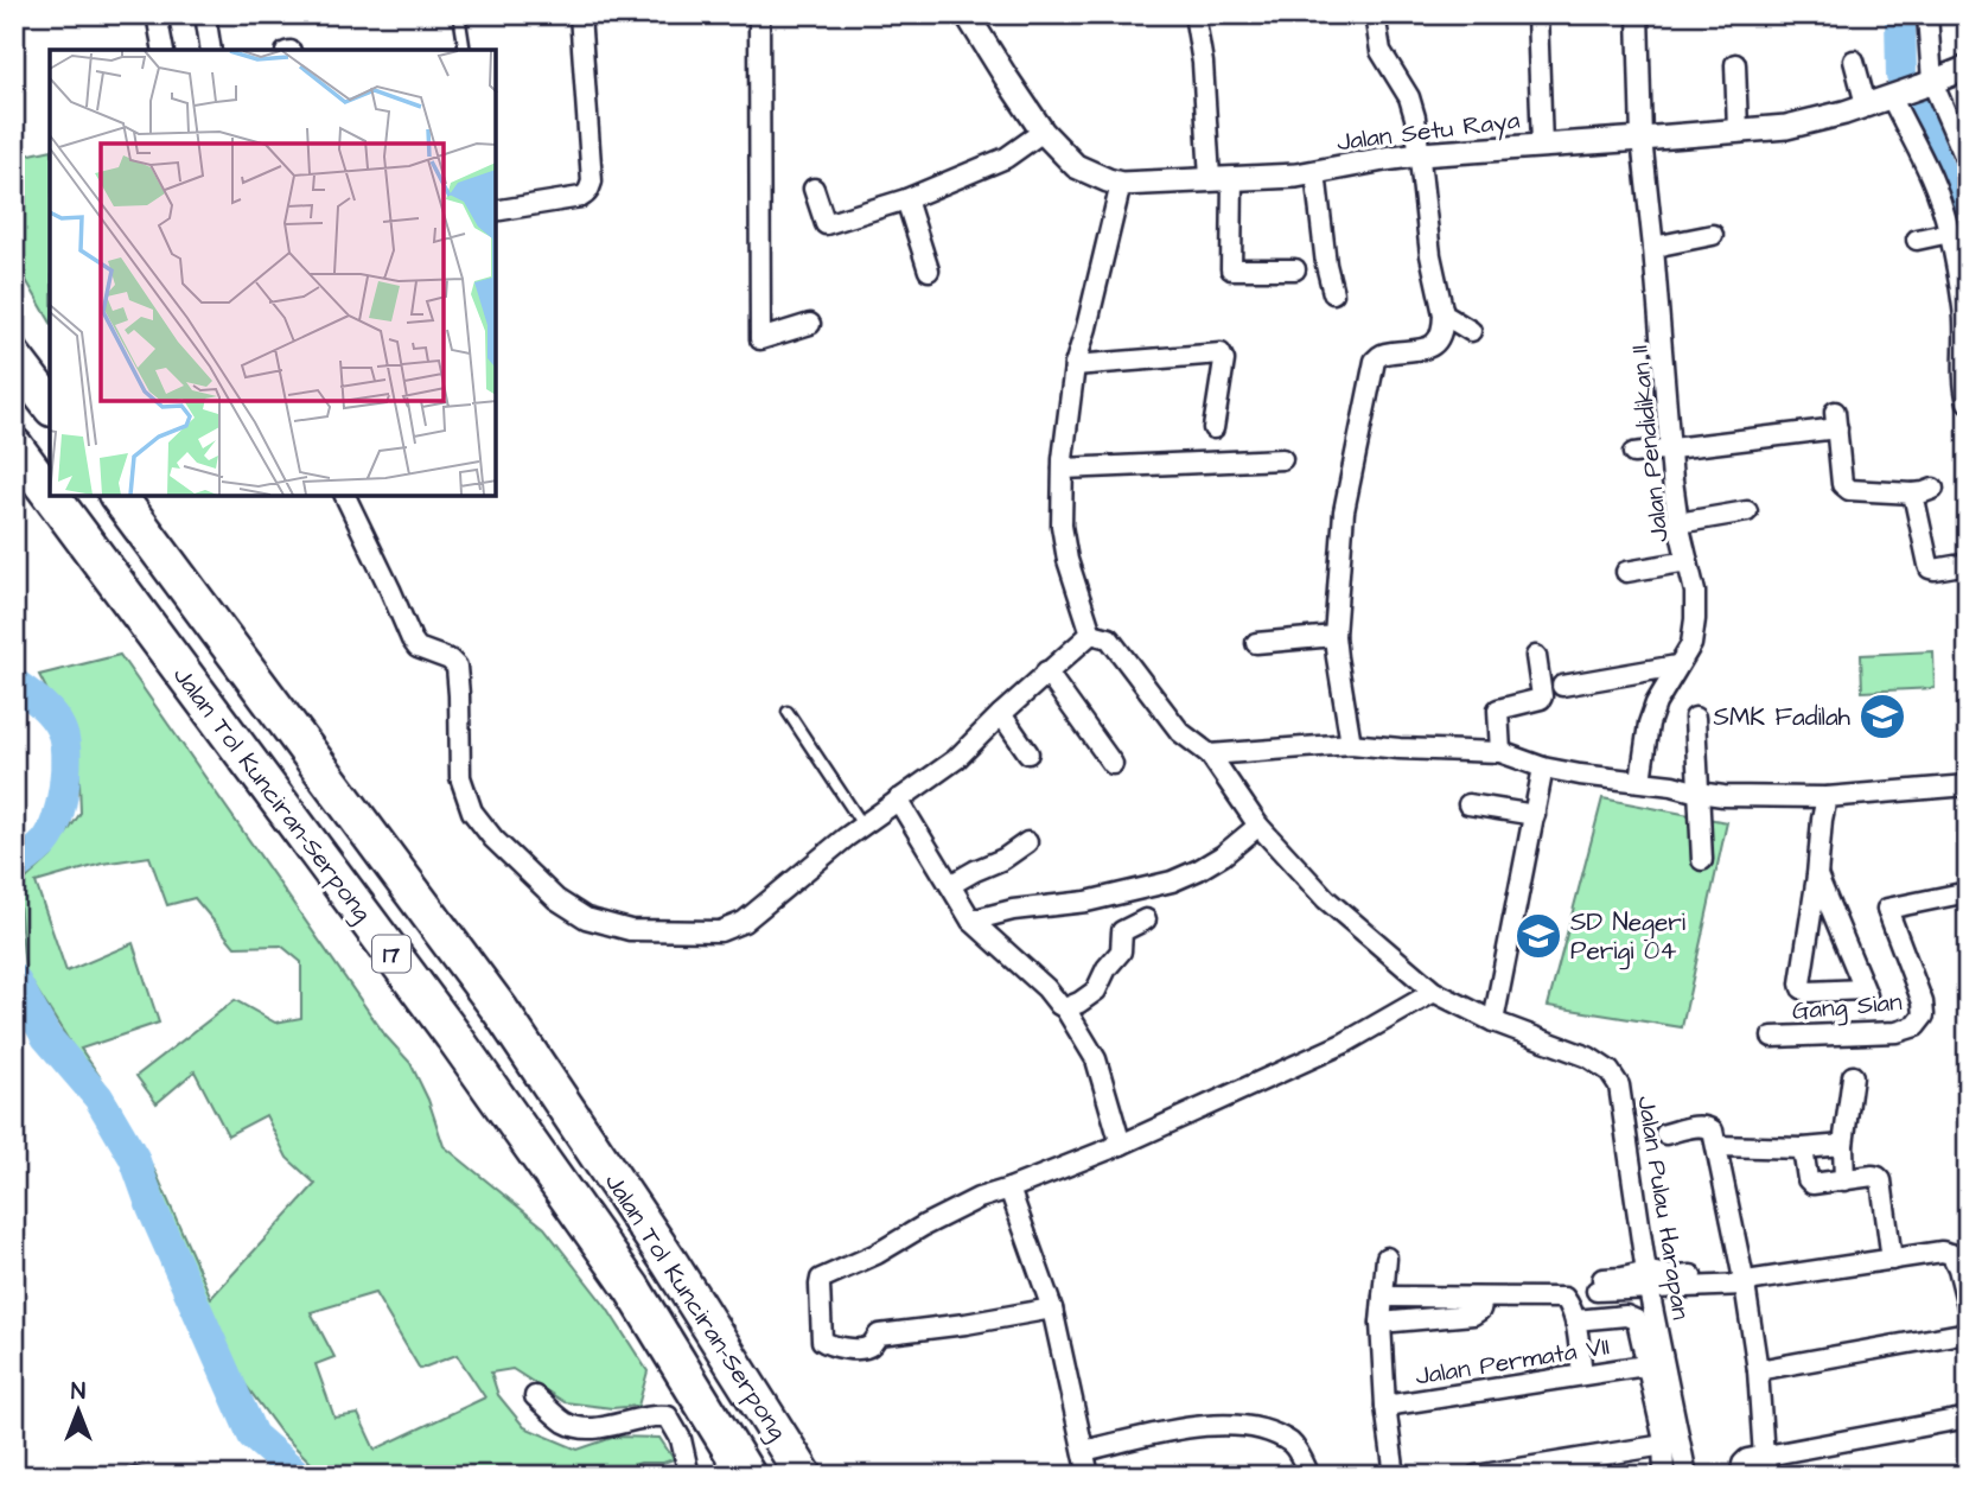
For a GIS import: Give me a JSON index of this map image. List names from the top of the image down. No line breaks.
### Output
{"streets":{"highway":["Jalan Tol Kunciran–Serpong","17"],"street":["Jalan Setu Raya","Jalan Pendidikan II","Gang Sian","Jalan Pulau Harapan","Jalan Permata VII"]},"crossings":[["Jalan Setu Raya","Jalan Pendidikan II"]],"places":{"school or university":["SMK Fadilah","SD Negeri Perigi 04"]},"north":"top"}
